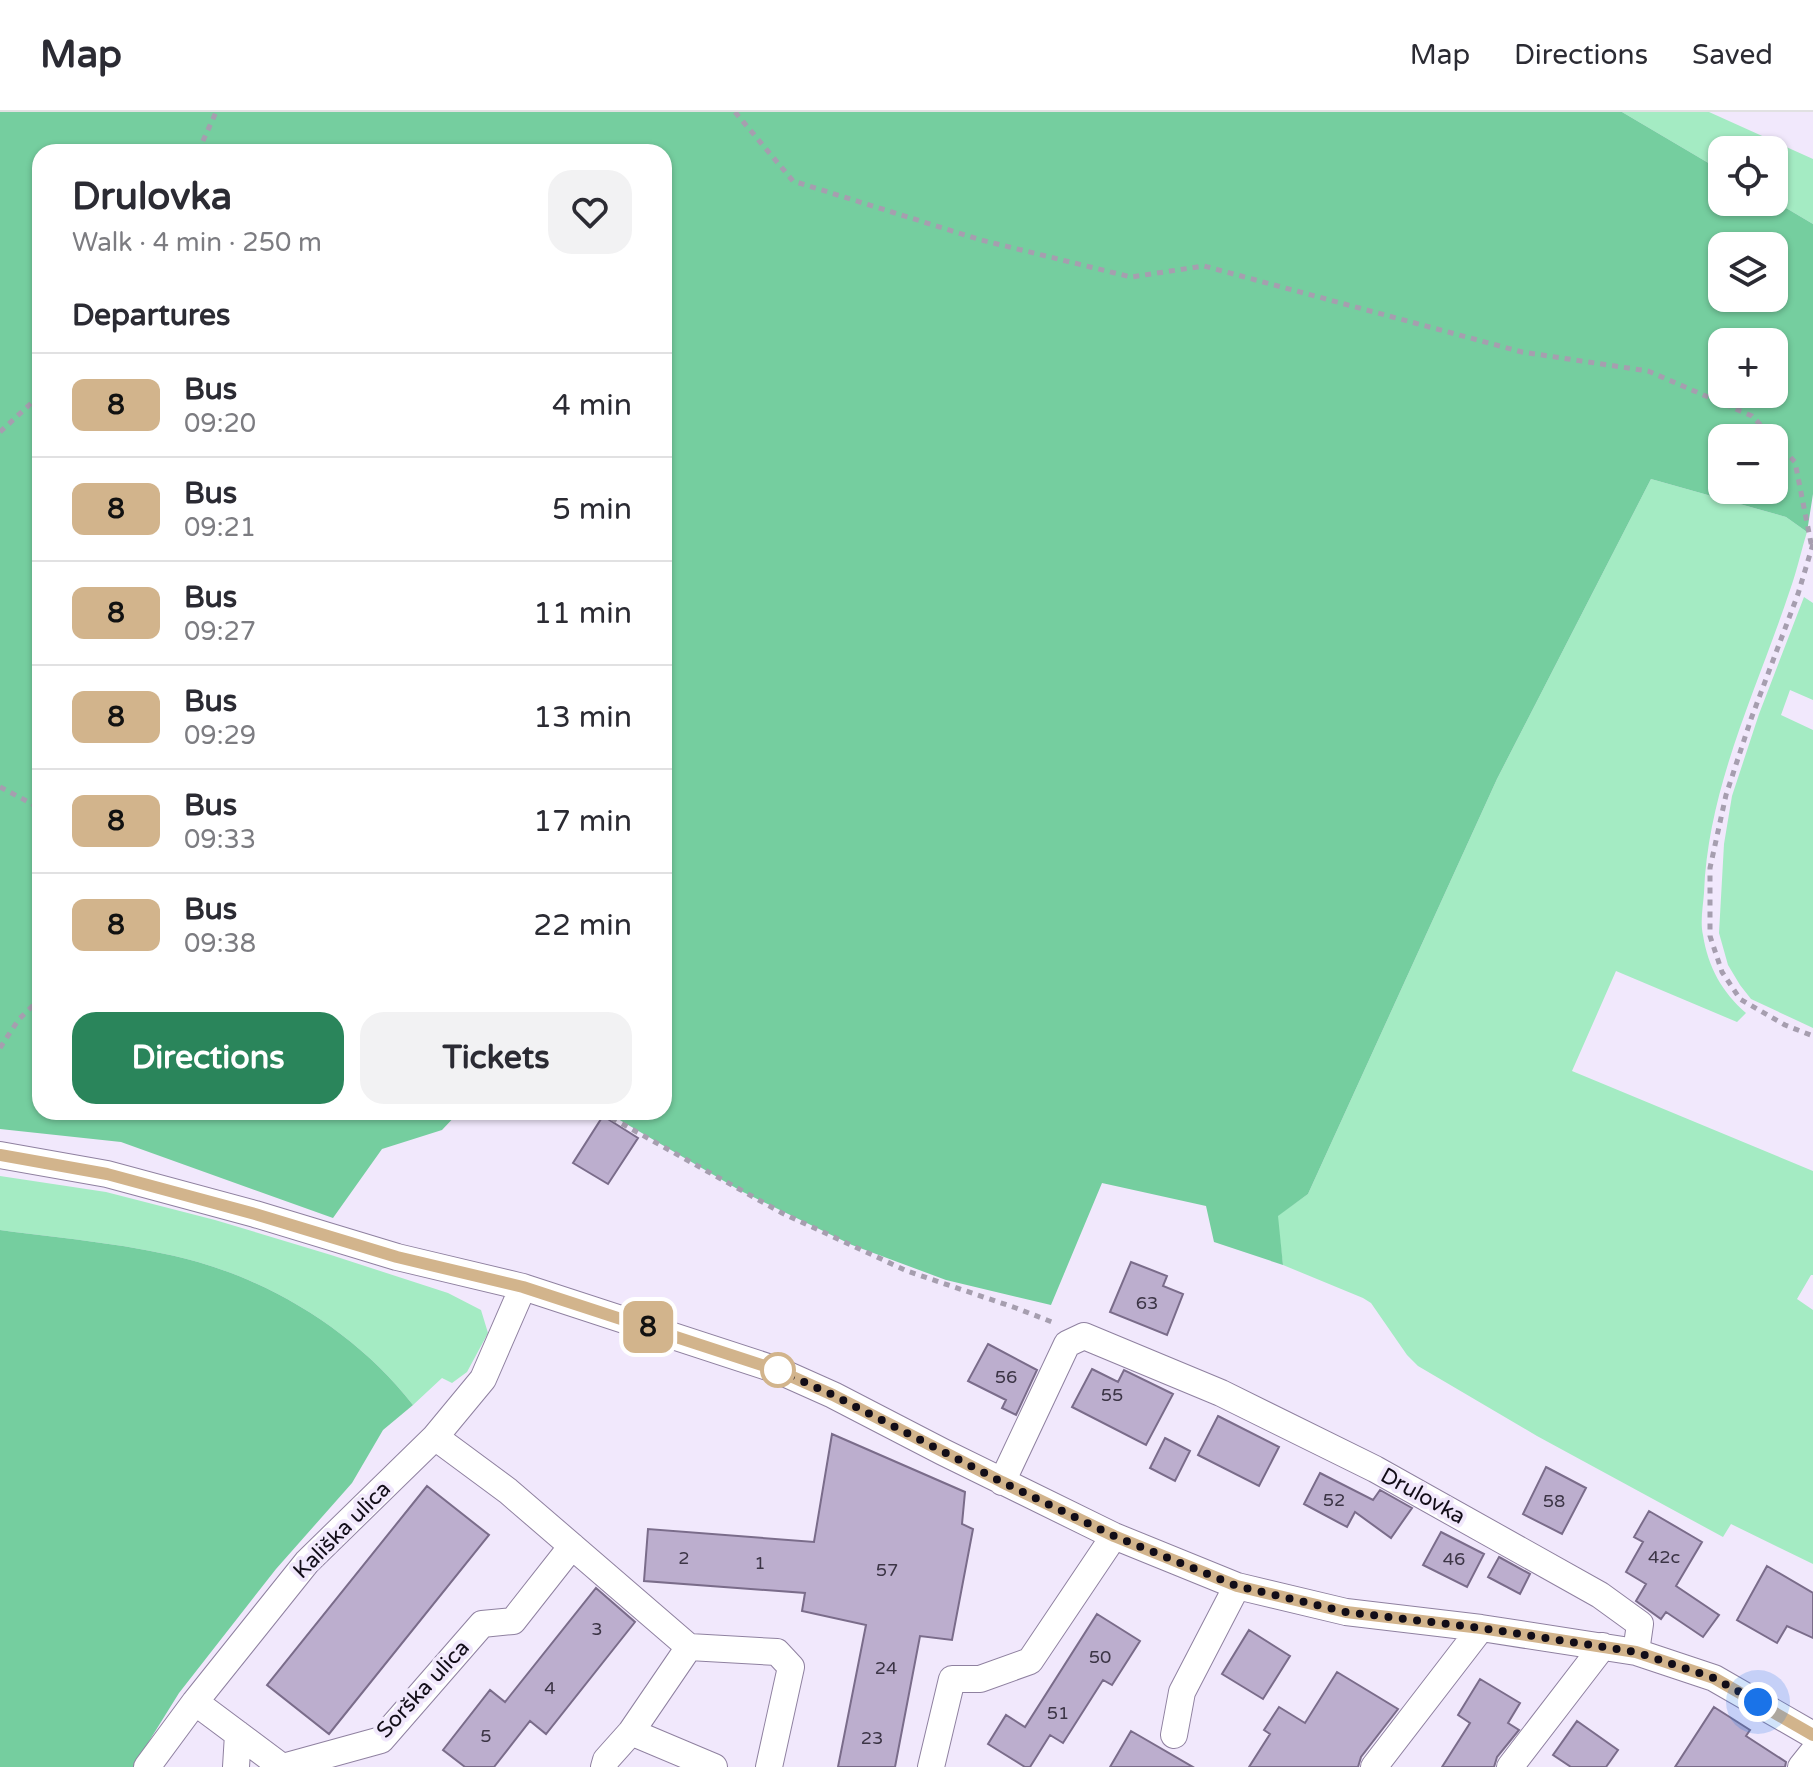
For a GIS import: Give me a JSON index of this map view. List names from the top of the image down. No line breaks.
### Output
{"streets":{"street":["Drulovka","Kališka ulica","Sorška ulica"]},"crossings":[["Kališka ulica","Sorška ulica"]],"lines":["bus line 8"],"house_numbers":["63","56","55","52","58","42c","2","46","1","57","3","50","24","4","51","5","23"],"page":{"header":"Map","nav":["Map","Directions","Saved"],"on_map":"8","map_buttons":["+","−"],"heading":[["Drulovka","Walk · 4 min · 250 m"],"Departures"],"list":[{"mark":"8","name":"Bus","note":"09:20","value":"4 min"},{"mark":"8","name":"Bus","note":"09:21","value":"5 min"},{"mark":"8","name":"Bus","note":"09:27","value":"11 min"},{"mark":"8","name":"Bus","note":"09:29","value":"13 min"},{"mark":"8","name":"Bus","note":"09:33","value":"17 min"},{"mark":"8","name":"Bus","note":"09:38","value":"22 min"}],"buttons":["Directions","Tickets"]}}
